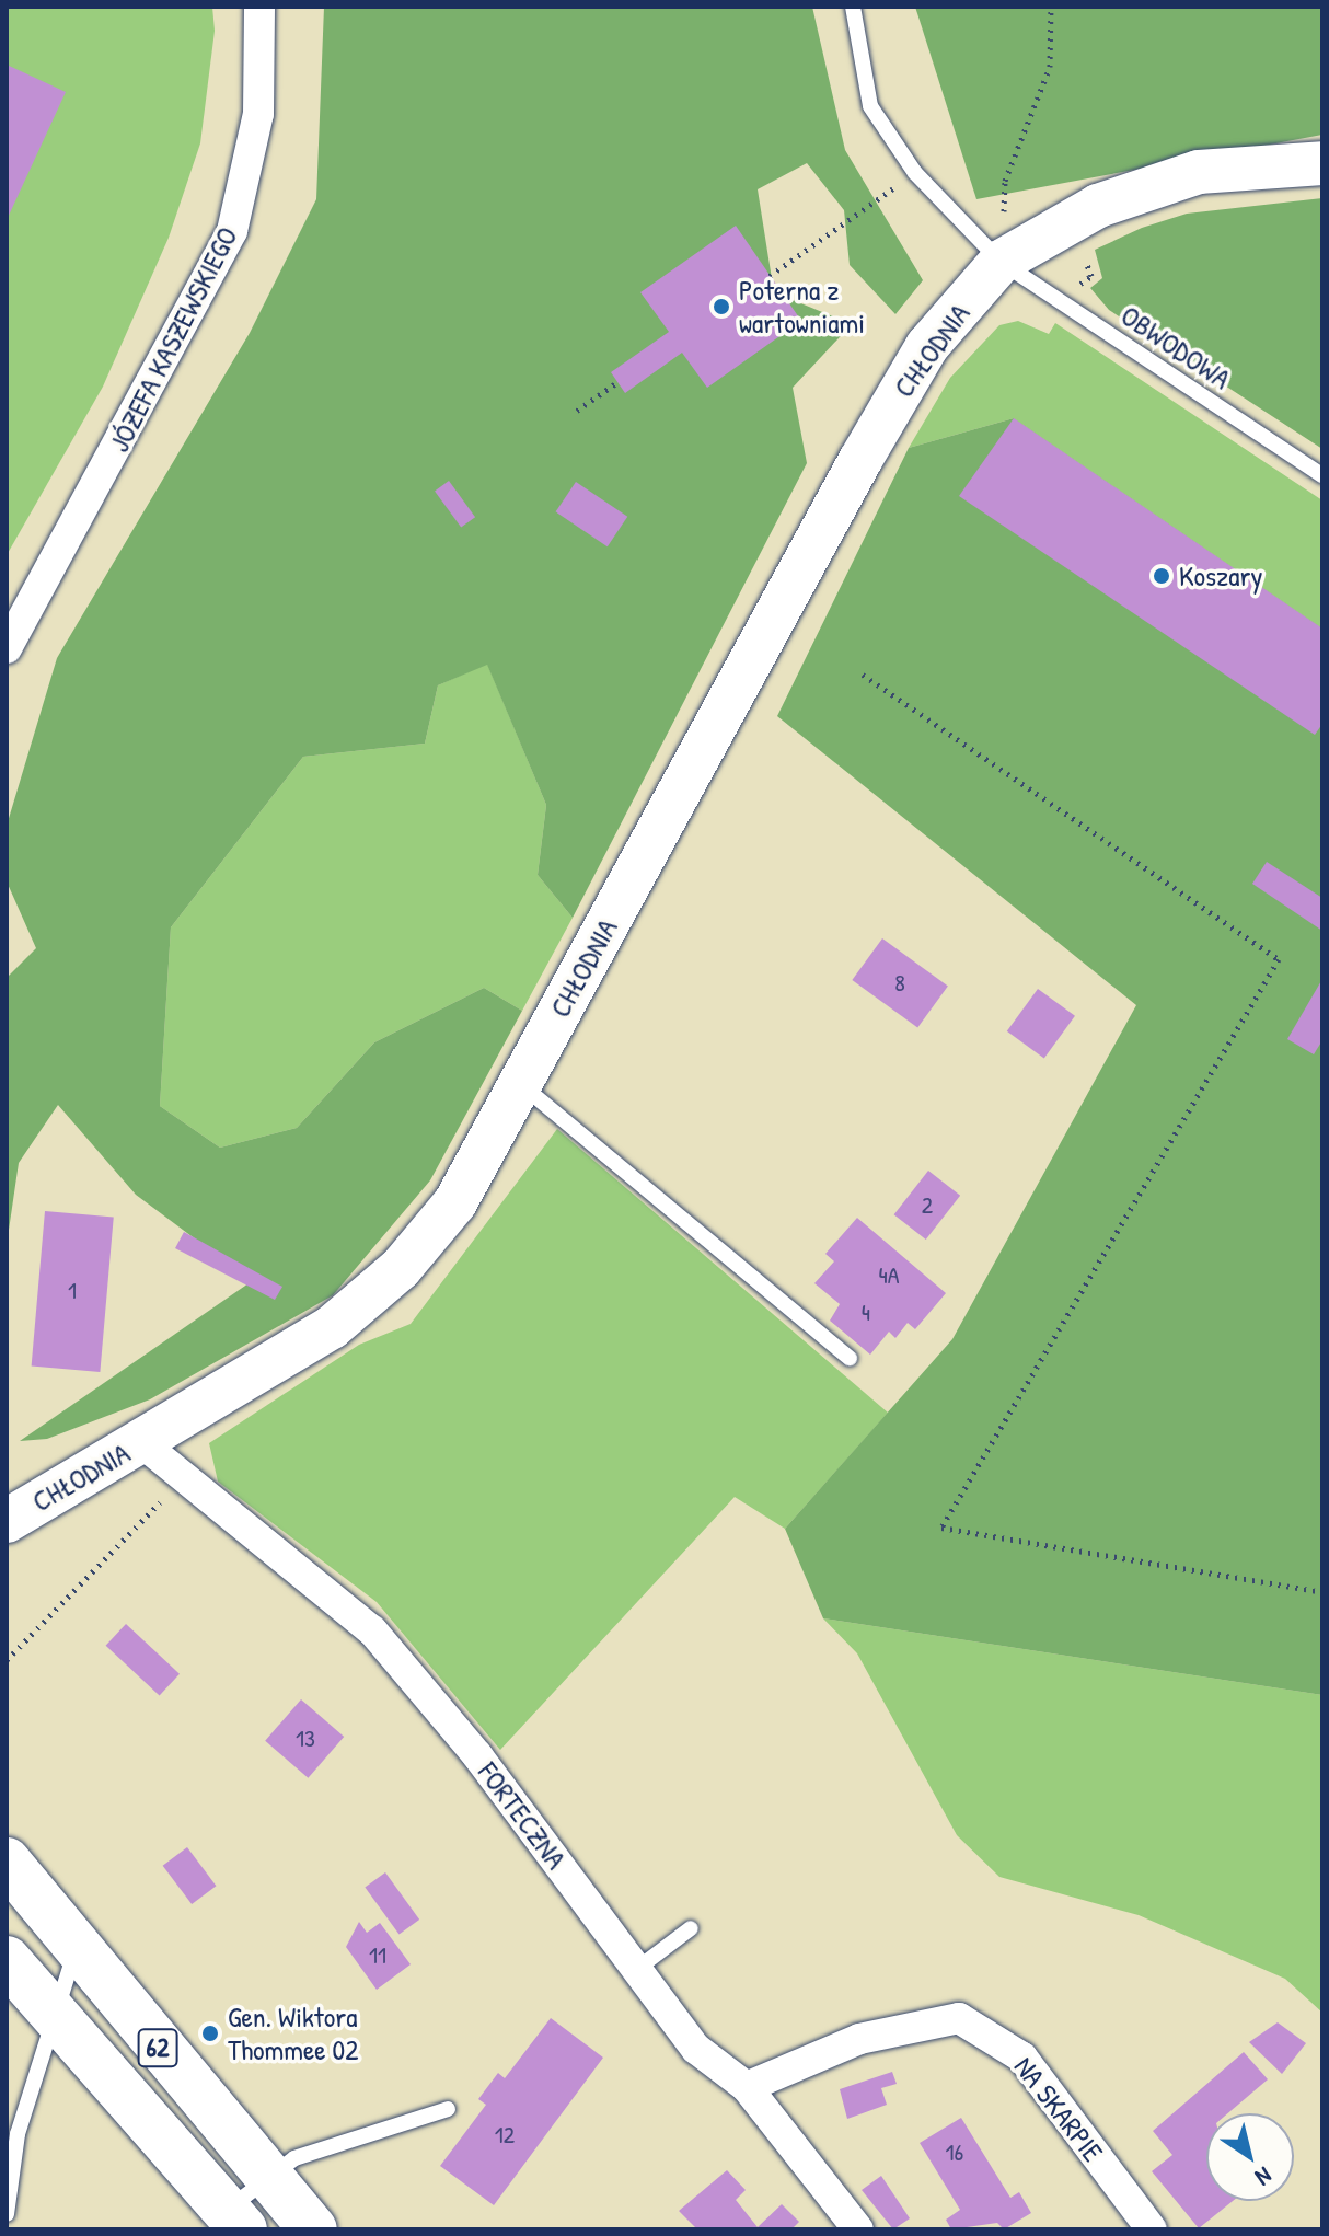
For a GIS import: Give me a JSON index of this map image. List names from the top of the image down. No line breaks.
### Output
{"streets":{"main road":["62"],"street":["JÓZEFA KASZEWSKIEGO","CHŁODNIA","FORTECZNA","NA SKARPIE"],"lane":["OBWODOWA"]},"crossings":[["OBWODOWA","CHŁODNIA"],["CHŁODNIA","FORTECZNA"],["FORTECZNA","NA SKARPIE"]],"places":["Poterna z wartowniami","Koszary","Gen. Wiktora Thommee 02"],"house_numbers":["8","2","4A","1","4","13","11","12","16"],"north":"bottom right"}
